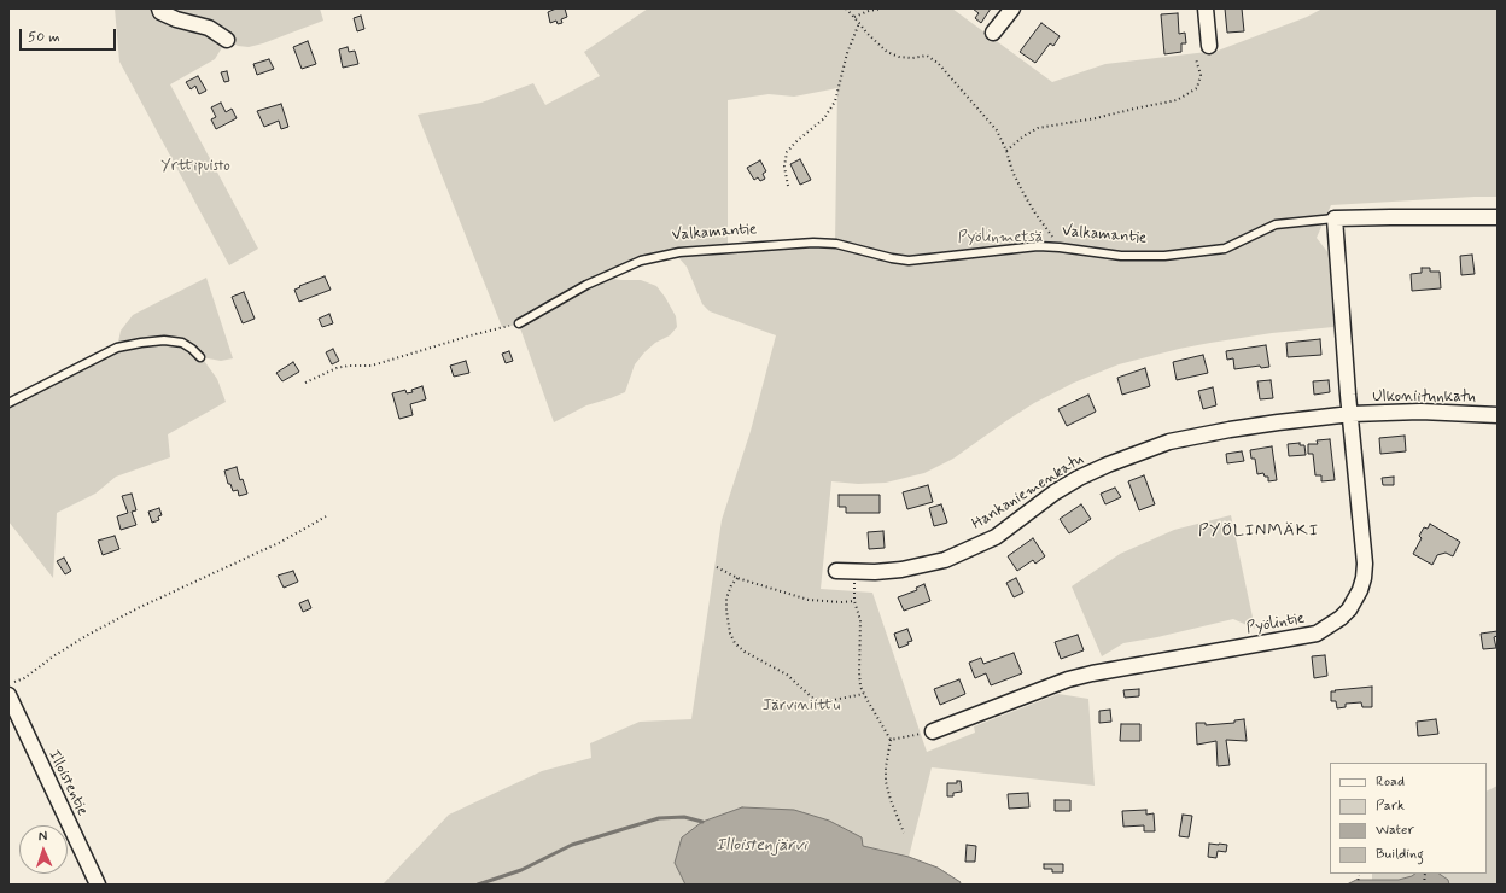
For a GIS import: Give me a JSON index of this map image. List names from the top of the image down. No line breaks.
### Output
{"streets":{"street":["Valkamantie","Ulkoniitunkatu","Hankaniemenkatu","Pyölintie","Illoistentie"]},"crossings":[["Valkamantie","Pyölintie"],["Ulkoniitunkatu","Hankaniemenkatu"],["Ulkoniitunkatu","Pyölintie"],["Hankaniemenkatu","Pyölintie"]],"districts":["PYÖLINMÄKI"],"water":["Illoistenjärvi"],"parks":["Yrttipuisto","Pyölinmetsä","Järviniittu"],"legend":["Road","Park","Water","Building"],"scale_bar":"50 m","north":"top"}
